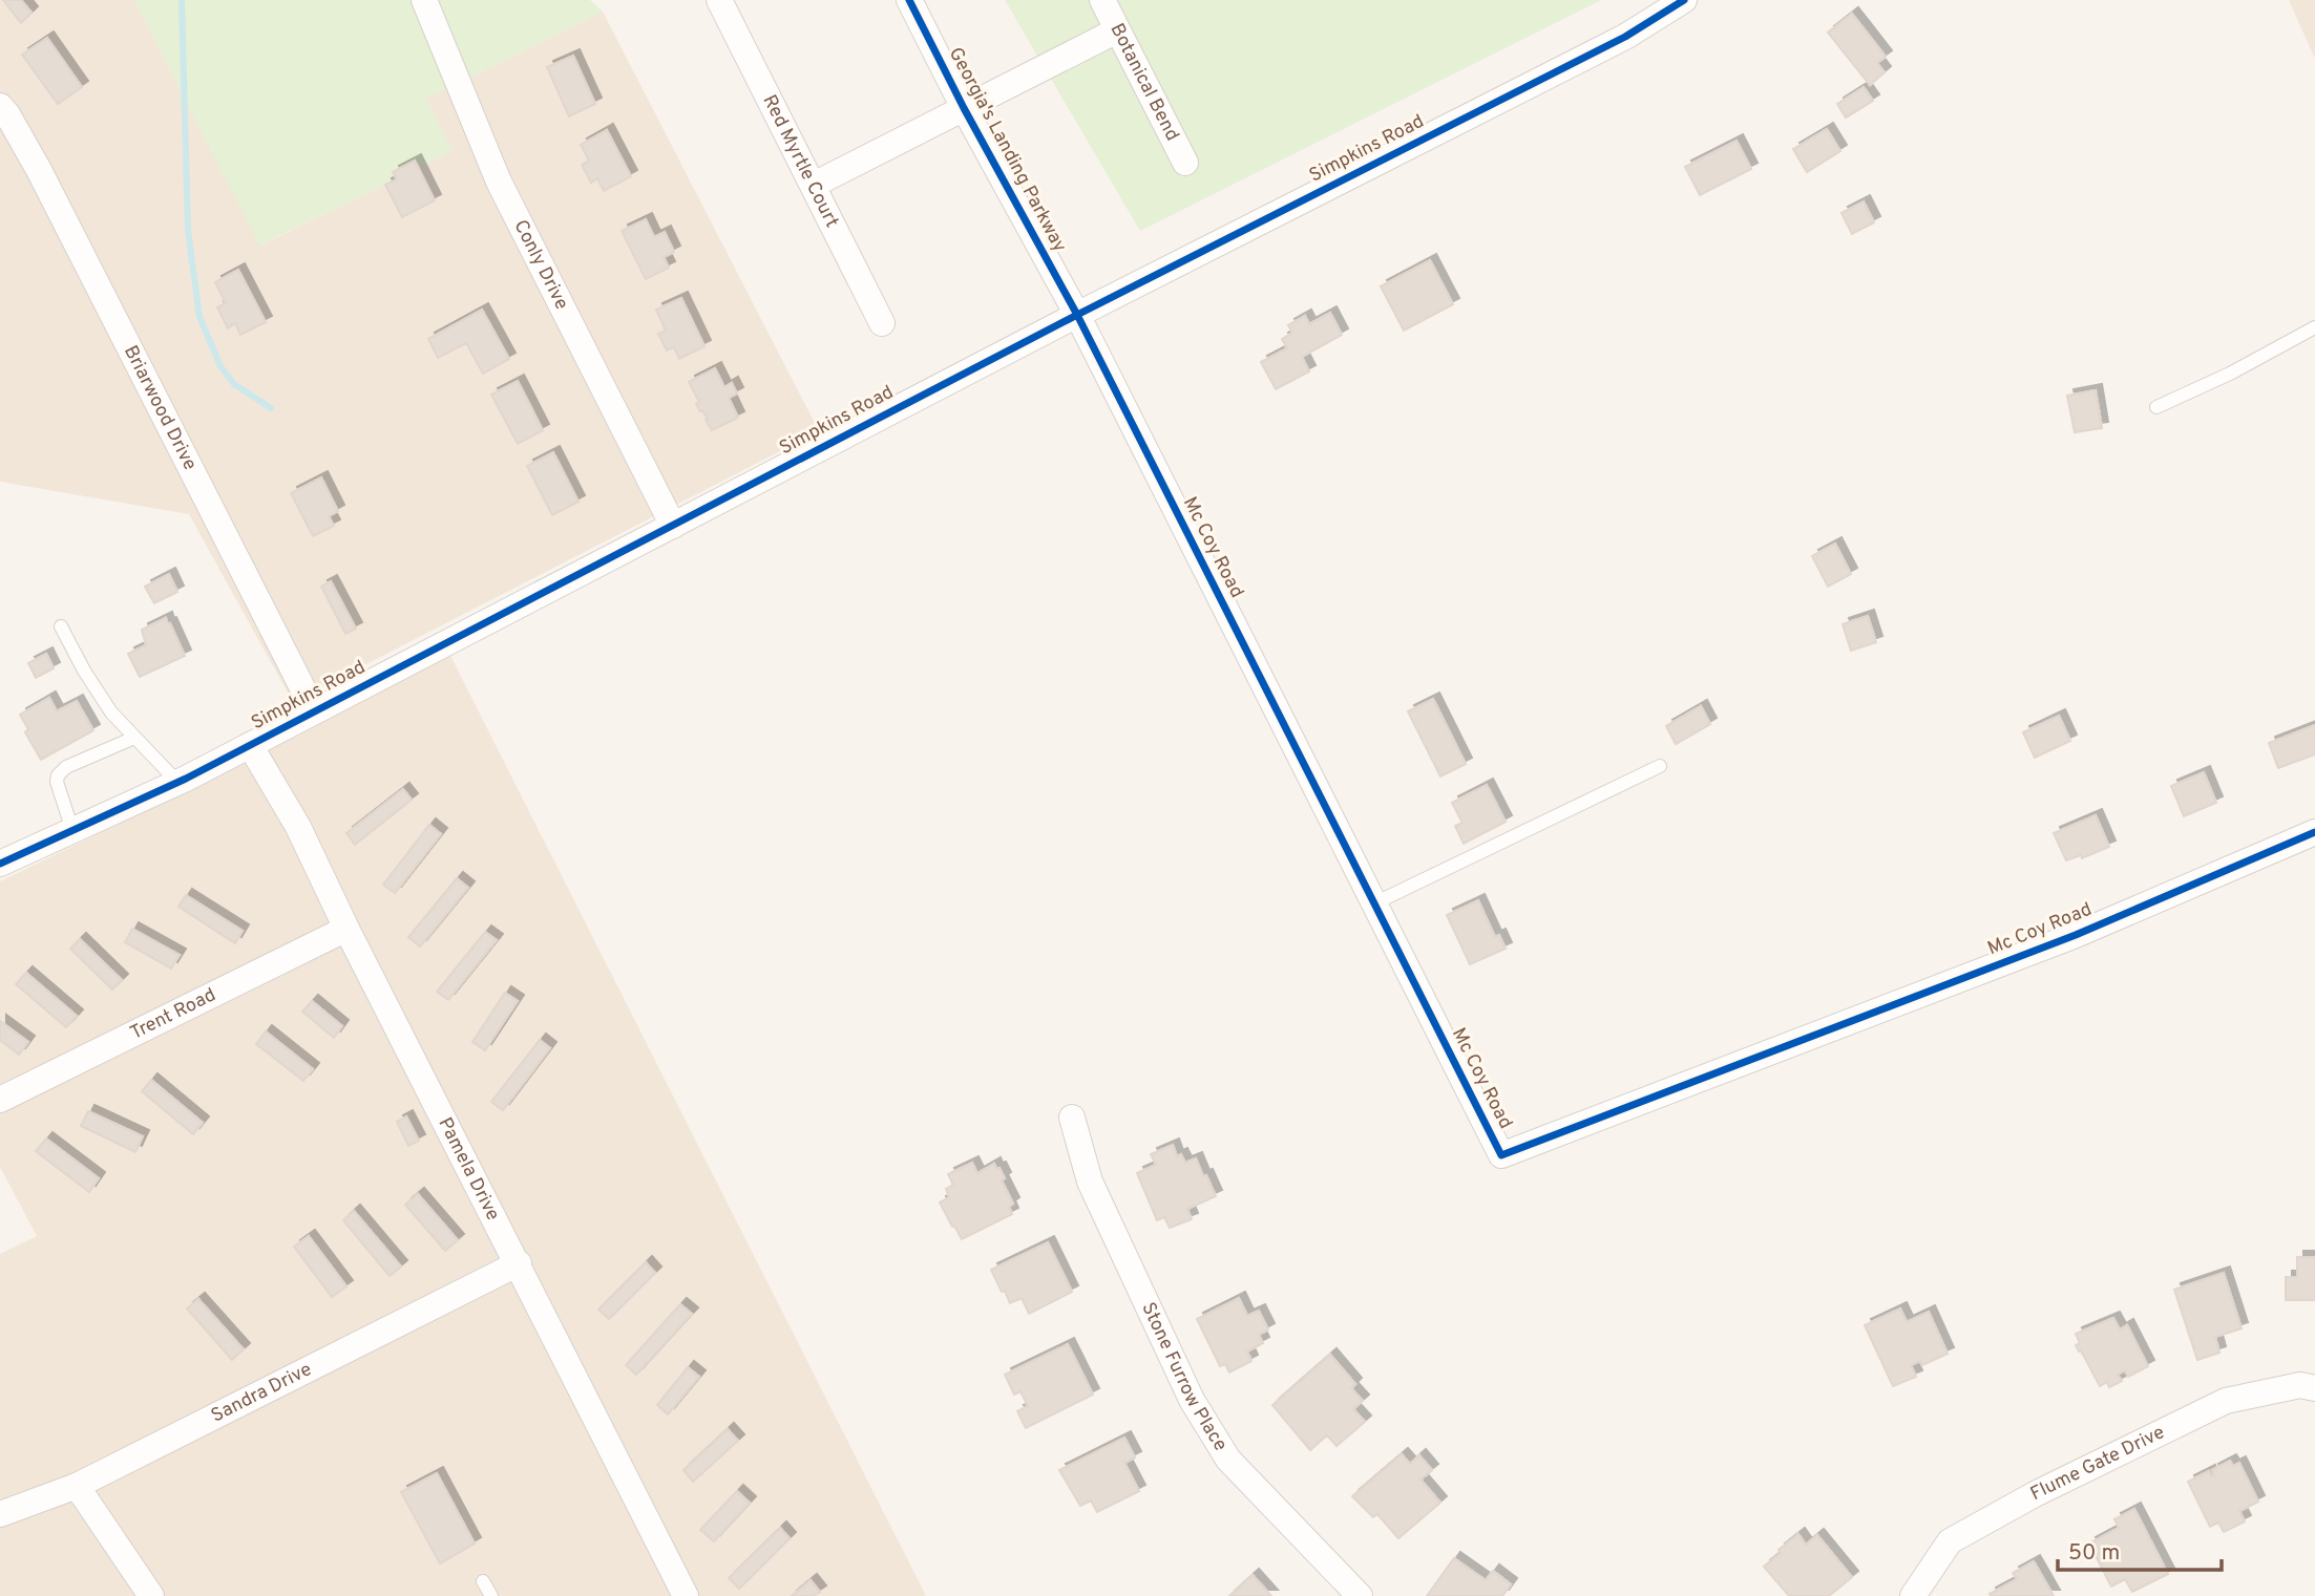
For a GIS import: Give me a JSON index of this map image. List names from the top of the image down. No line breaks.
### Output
{"streets":{"street":["Botanical Bend","Simpkins Road","Georgia's Landing Parkway","Red Myrtle Court","Conly Drive","Briarwood Drive","Mc Coy Road","Trent Road","Pamela Drive","Stone Furrow Place","Sandra Drive","Flume Gate Drive"]},"crossings":[["Simpkins Road","Georgia's Landing Parkway"],["Simpkins Road","Conly Drive"],["Simpkins Road","Briarwood Drive"],["Simpkins Road","Mc Coy Road"],["Simpkins Road","Pamela Drive"],["Georgia's Landing Parkway","Mc Coy Road"],["Trent Road","Pamela Drive"],["Pamela Drive","Sandra Drive"]],"scale_bar":"50 m"}
